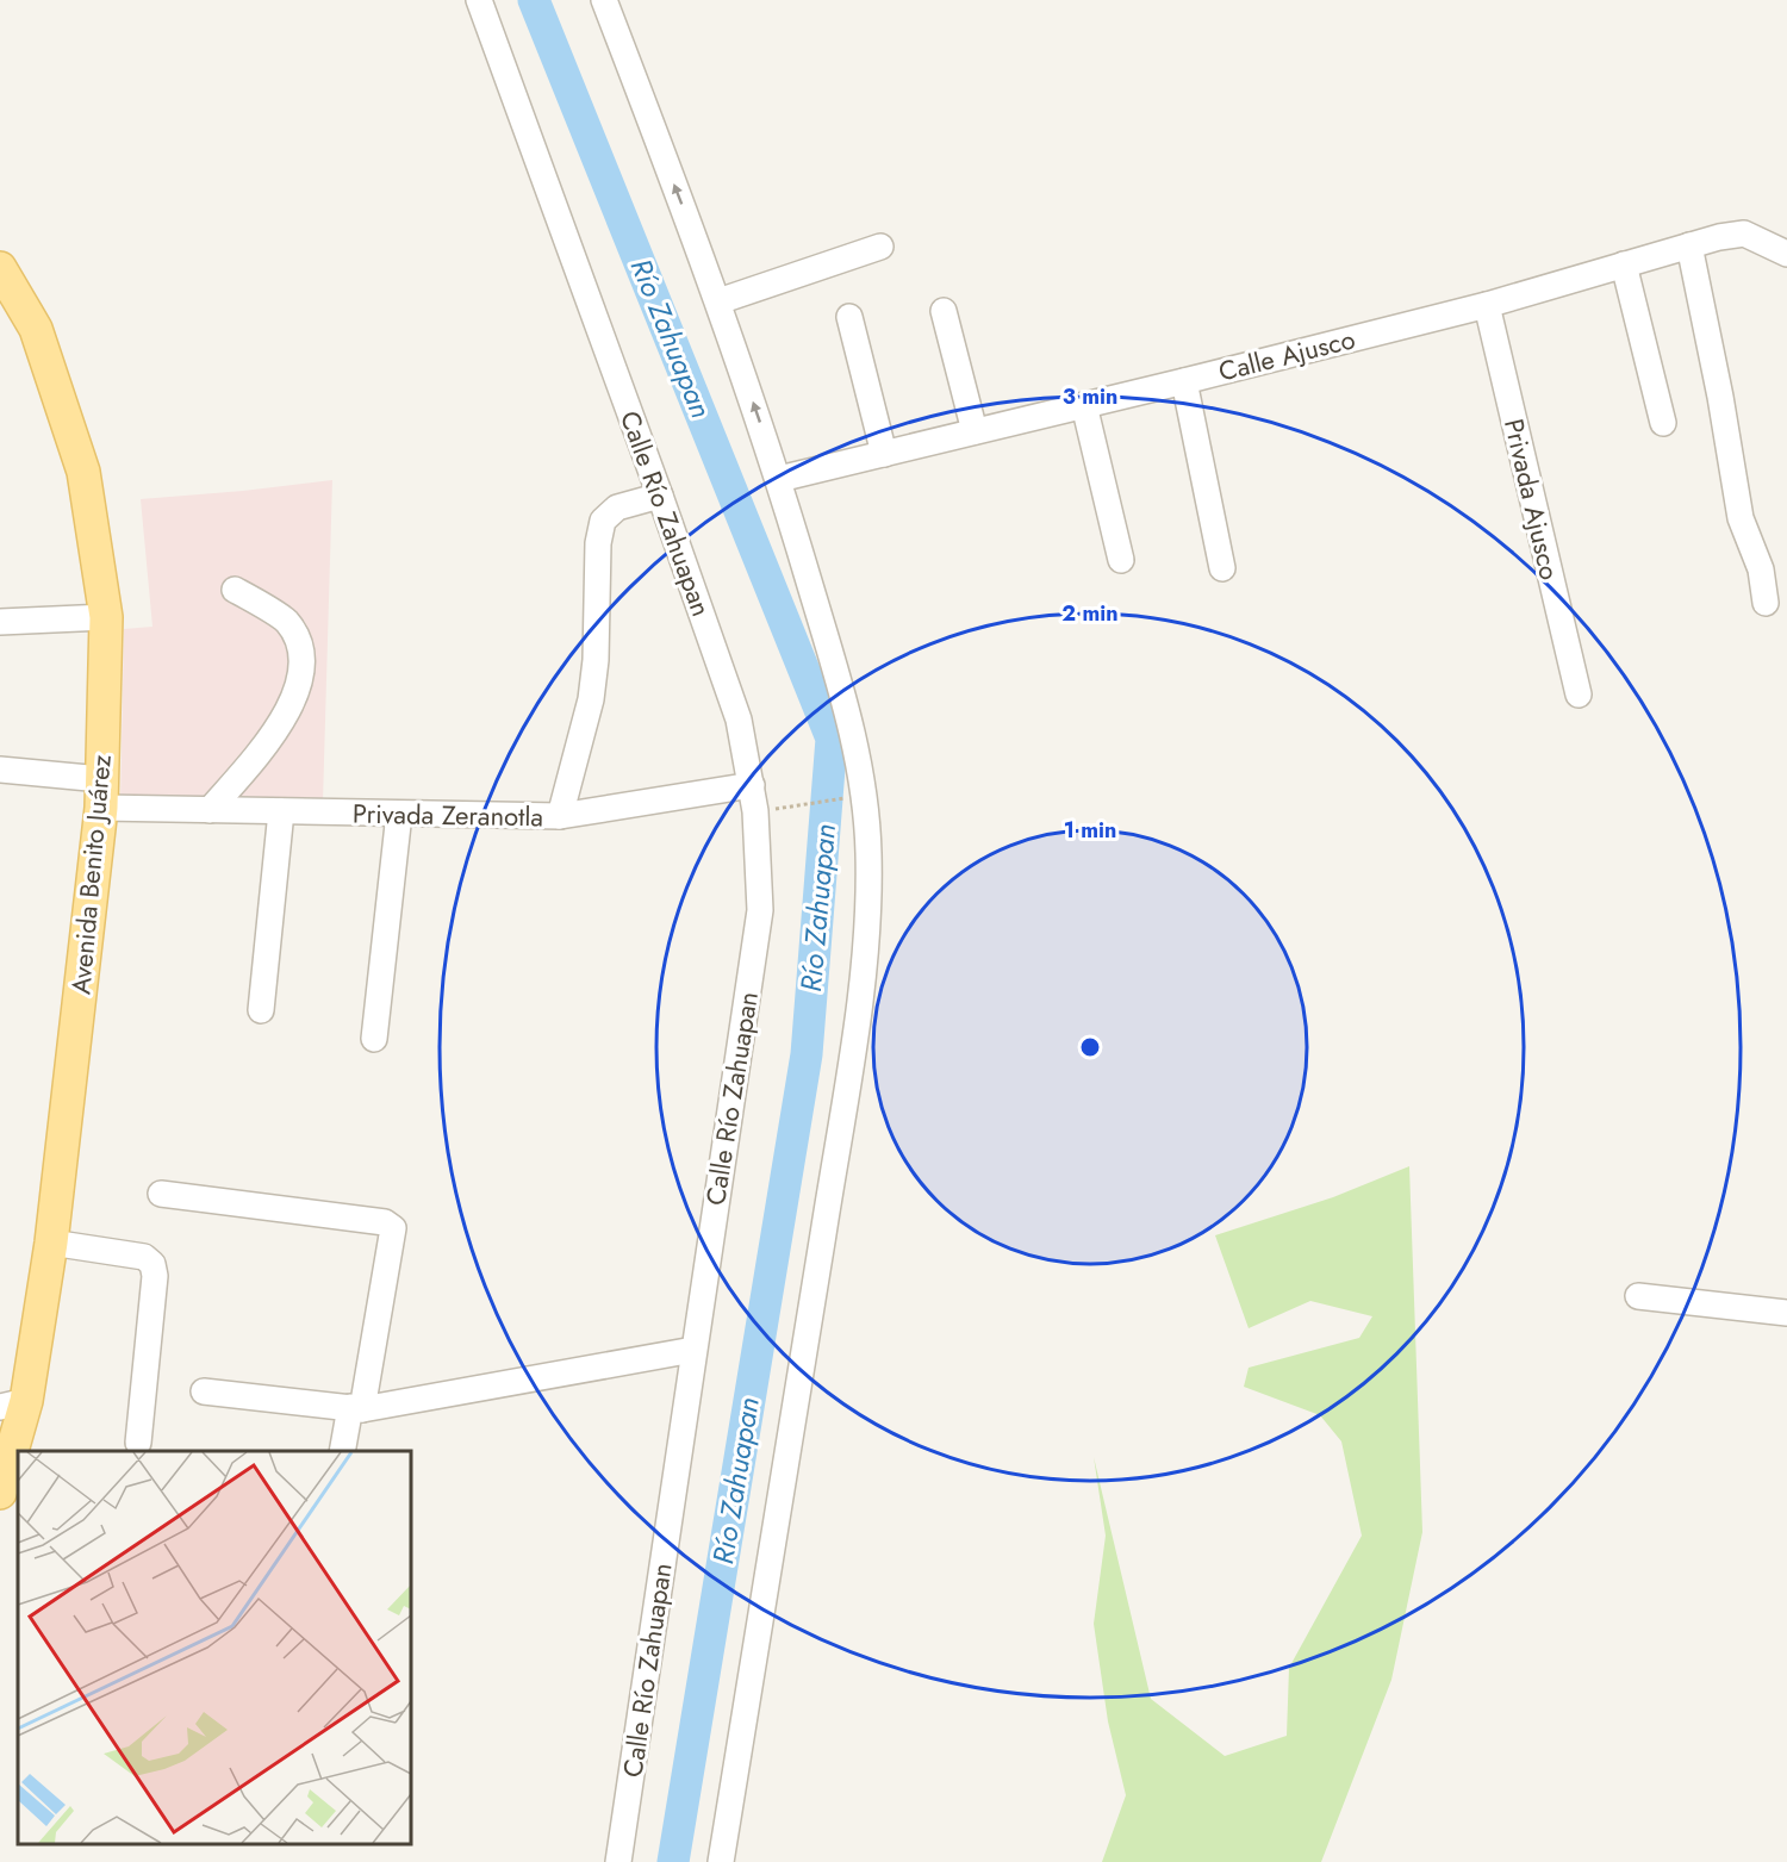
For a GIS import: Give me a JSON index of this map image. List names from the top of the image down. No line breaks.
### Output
{"streets":{"main road":["Avenida Benito Juárez"],"street":["Calle Ajusco","Privada Ajusco","Calle Río Zahuapan","Privada Zeranotla"]},"crossings":[["Calle Ajusco","Privada Ajusco"],["Calle Río Zahuapan","Privada Zeranotla"],["Privada Zeranotla","Avenida Benito Juárez"]],"water":["Río Zahuapan"],"rings":["3 min","2 min","1 min"]}
